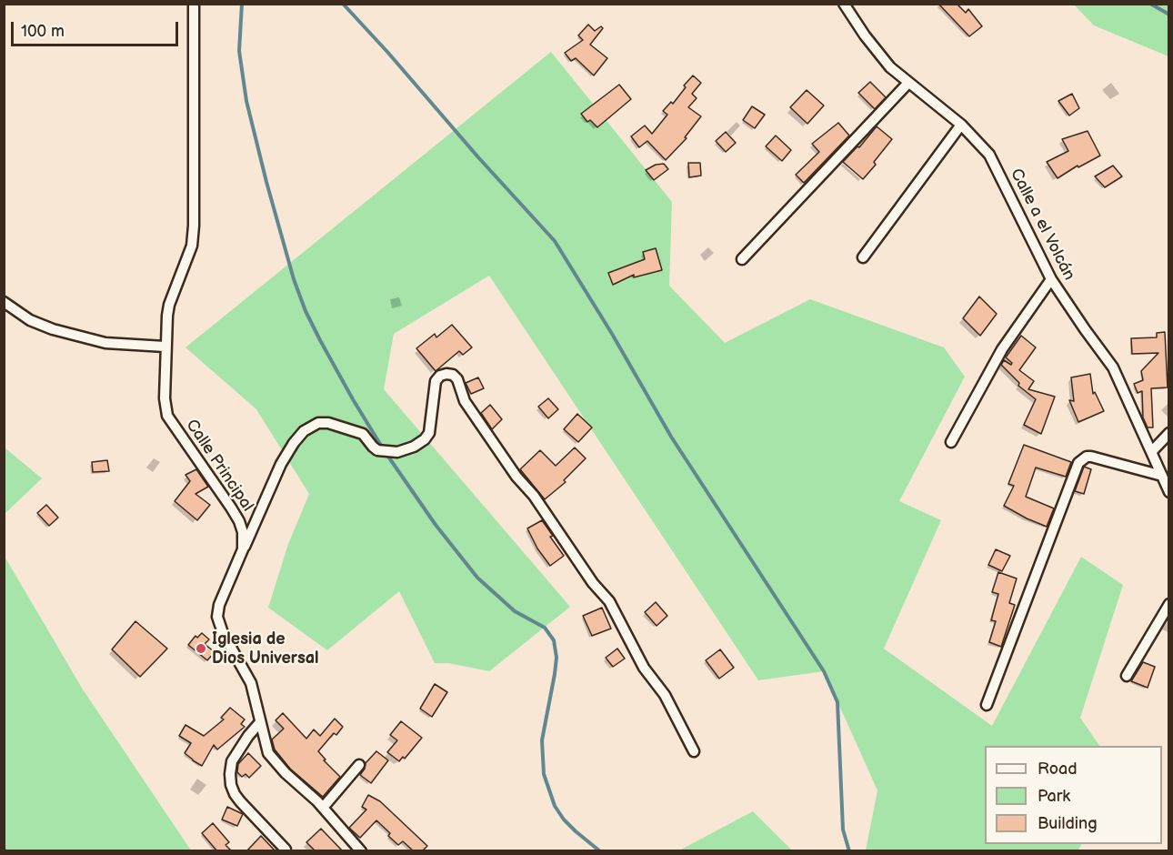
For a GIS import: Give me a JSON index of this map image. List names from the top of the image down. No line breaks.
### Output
{"streets":{"street":["Calle a el Volcán","Calle Principal"]},"places":["Iglesia de Dios Universal"],"legend":["Road","Park","Building"],"scale_bar":"100 m"}
